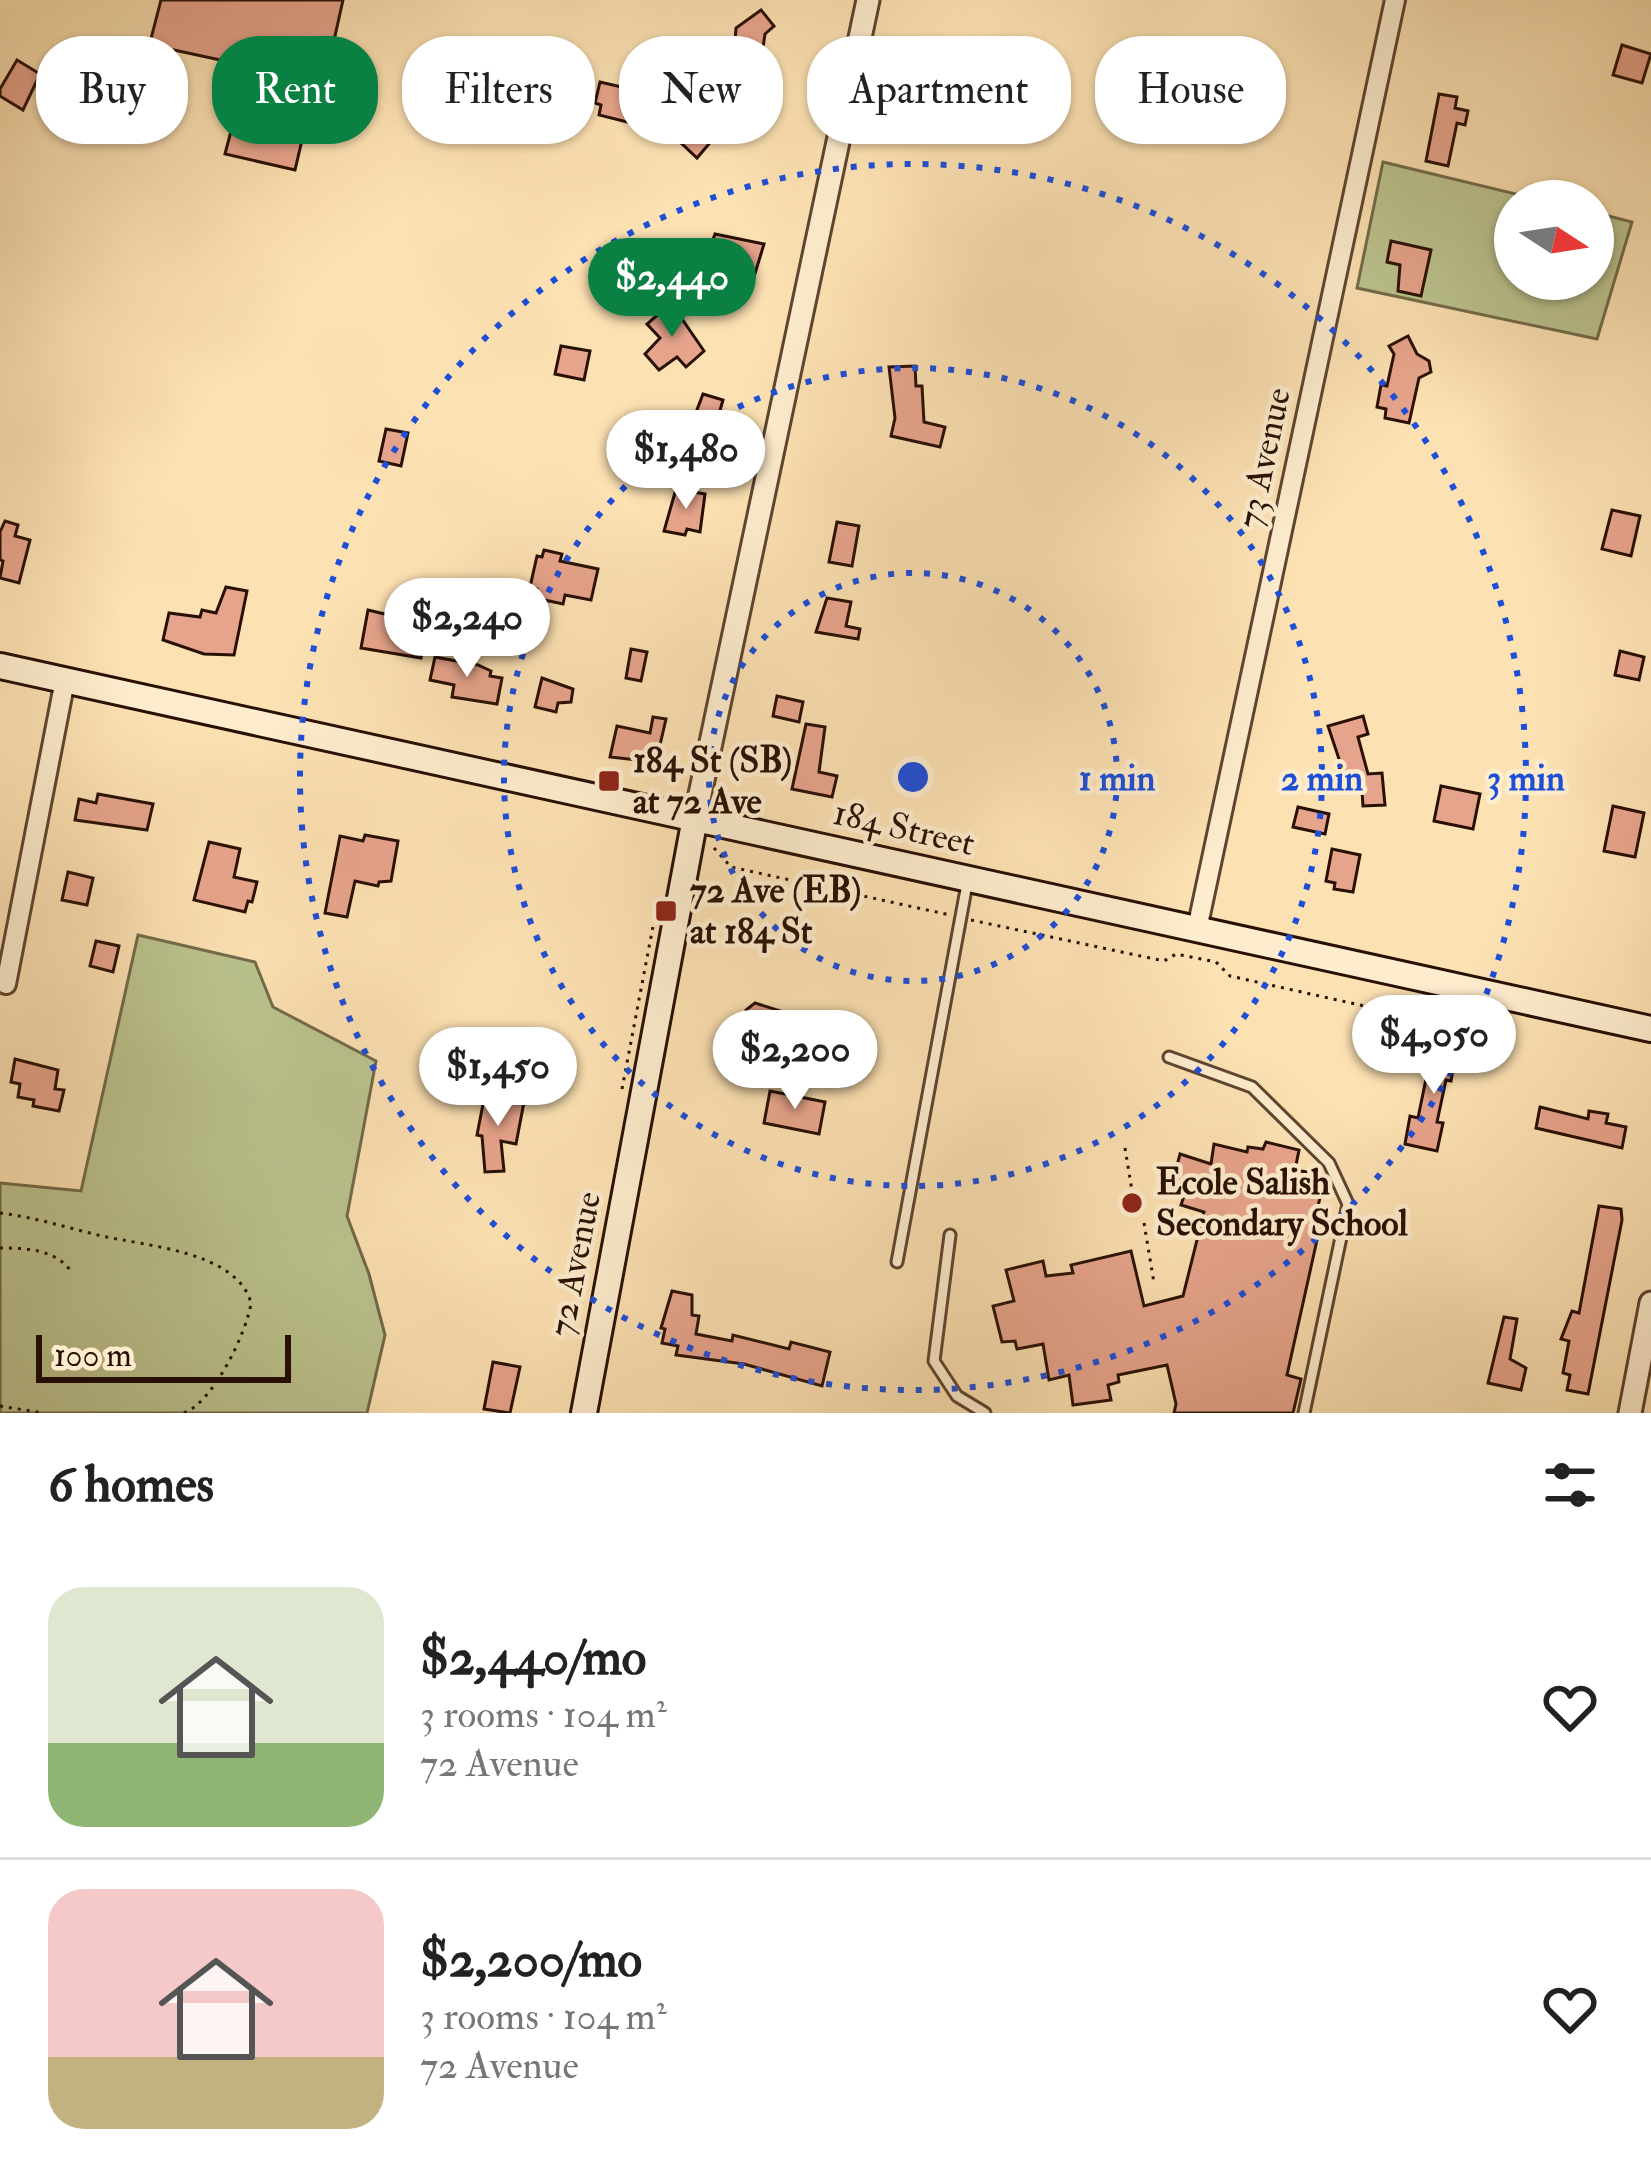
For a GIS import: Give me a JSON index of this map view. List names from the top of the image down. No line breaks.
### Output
{"streets":{"main road":["184 Street","72 Avenue"],"street":["73 Avenue"]},"crossings":[["73 Avenue","184 Street"],["184 Street","72 Avenue"]],"places":{"transit":["184 St (SB) at 72 Ave","72 Ave (EB) at 184 St"],"other":["Ecole Salish Secondary School"]},"scale_bar":"100 m","north":"right","page":{"chip":["Buy","Rent","Filters","New","Apartment","House"],"price":["$2,440","$1,480","$2,240","$4,050","$2,200","$1,450"],"scale":"100 m","heading":"6 homes","list":[{"name":"$2,440/mo","note":"3 rooms · 104 m² · 72 Avenue"},{"name":"$2,200/mo","note":"3 rooms · 104 m² · 72 Avenue"}]},"rings":["1 min","2 min","3 min"]}
